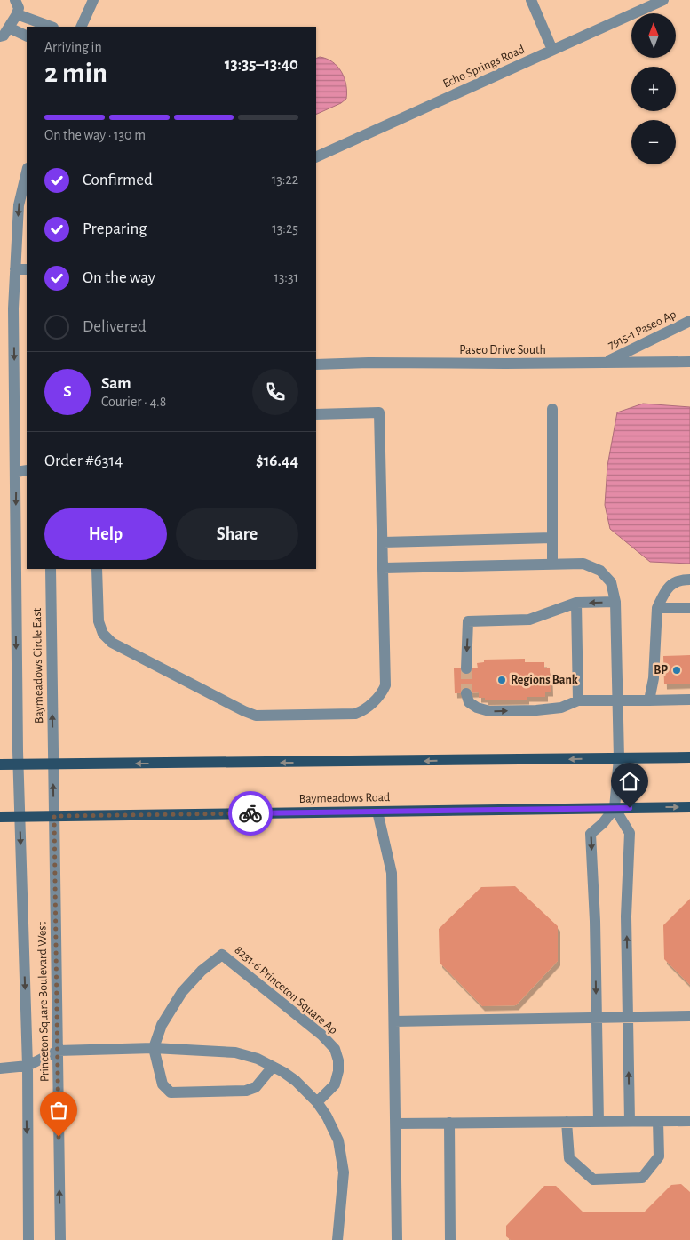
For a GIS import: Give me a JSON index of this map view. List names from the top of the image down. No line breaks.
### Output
{"streets":{"main road":["Baymeadows Road"],"street":["Echo Springs Road","7915-1 Paseo Ap","Paseo Drive South","Baymeadows Circle East","8231-6 Princeton Square Ap","Princeton Square Boulevard West"]},"crossings":[["7915-1 Paseo Ap","Paseo Drive South"],["Baymeadows Circle East","Princeton Square Boulevard West"],["Baymeadows Road","Princeton Square Boulevard West"]],"places":["BP","Regions Bank"],"north":"top","page":{"map_buttons":["+","−"],"heading":["2 min","Arriving in","13:35–13:40"],"panel":["Sam","Courier · 4.8","Order #6314","$16.44"],"bar":"On the way · 130 m","list":[["Confirmed","13:22"],["Preparing","13:25"],["On the way","13:31"],"Delivered"],"round":"S","buttons":["Help","Share"]}}
